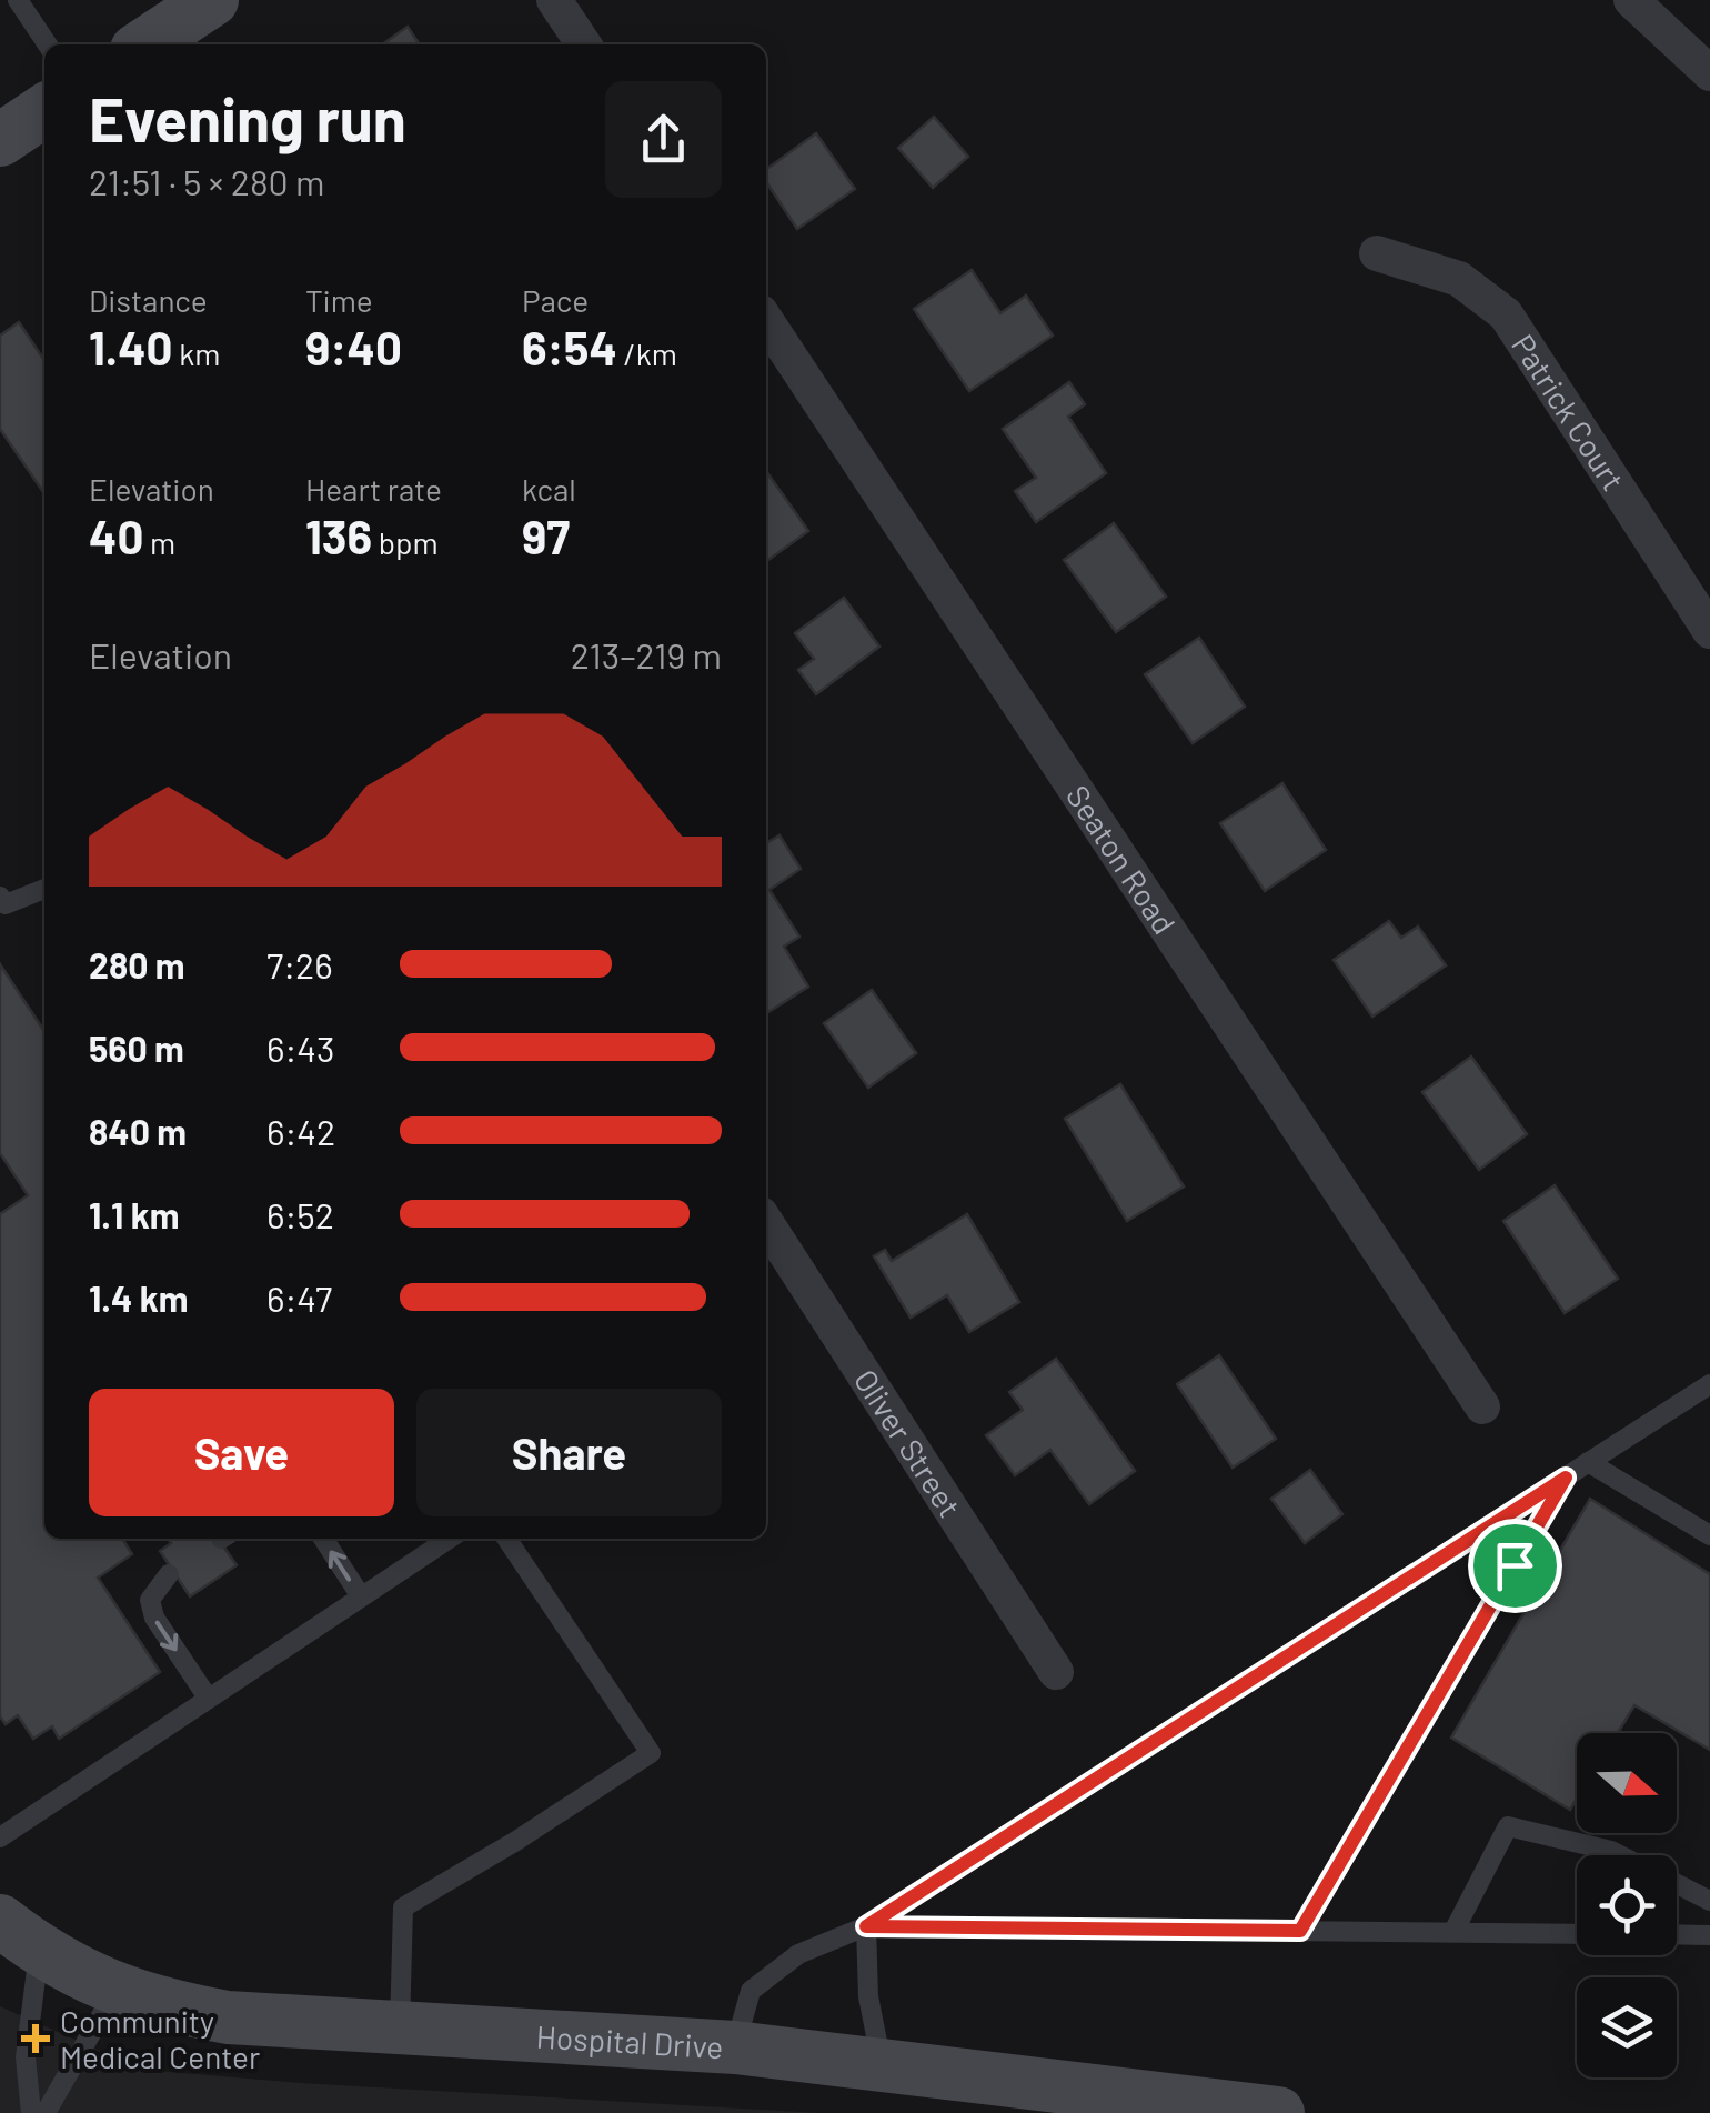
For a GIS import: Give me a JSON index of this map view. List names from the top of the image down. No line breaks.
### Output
{"streets":{"street":["Patrick Court","Seaton Road","Oliver Street","Hospital Drive"]},"places":{"health":["Community Medical Center"]},"north":"right","page":{"heading":["Evening run","21:51 · 5 × 280 m"],"stats":[["Distance","1.40 km"],["Time","9:40"],["Pace","6:54 /km"],["Elevation","40 m"],["Heart rate","136 bpm"],["kcal","97"]],"chart":["Elevation","213–219 m"],"list":[{"name":"280 m","note":"7:26"},{"name":"560 m","note":"6:43"},{"name":"840 m","note":"6:42"},{"name":"1.1 km","note":"6:52"},{"name":"1.4 km","note":"6:47"}],"buttons":["Save","Share"]}}
